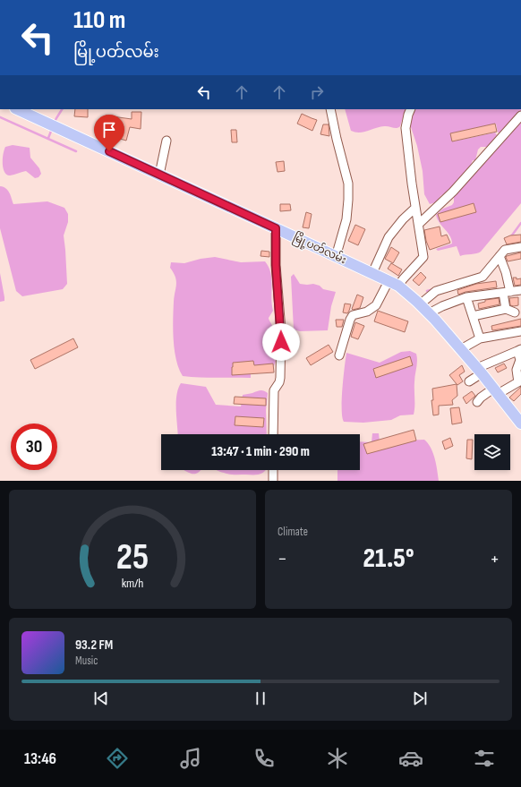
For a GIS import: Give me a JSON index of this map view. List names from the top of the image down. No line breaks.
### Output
{"streets":{"main road":["မြို့ပတ်လမ်း"]},"page":{"turn":["110 m","မြို့ပတ်လမ်း"],"limit":"30","trip":"13:47 · 1 min · 290 m","tile":"Climate","heat":["−","21.5°","+"],"song":["93.2 FM","Music"],"tabs":"13:46","gauge":["25","km/h"]}}
